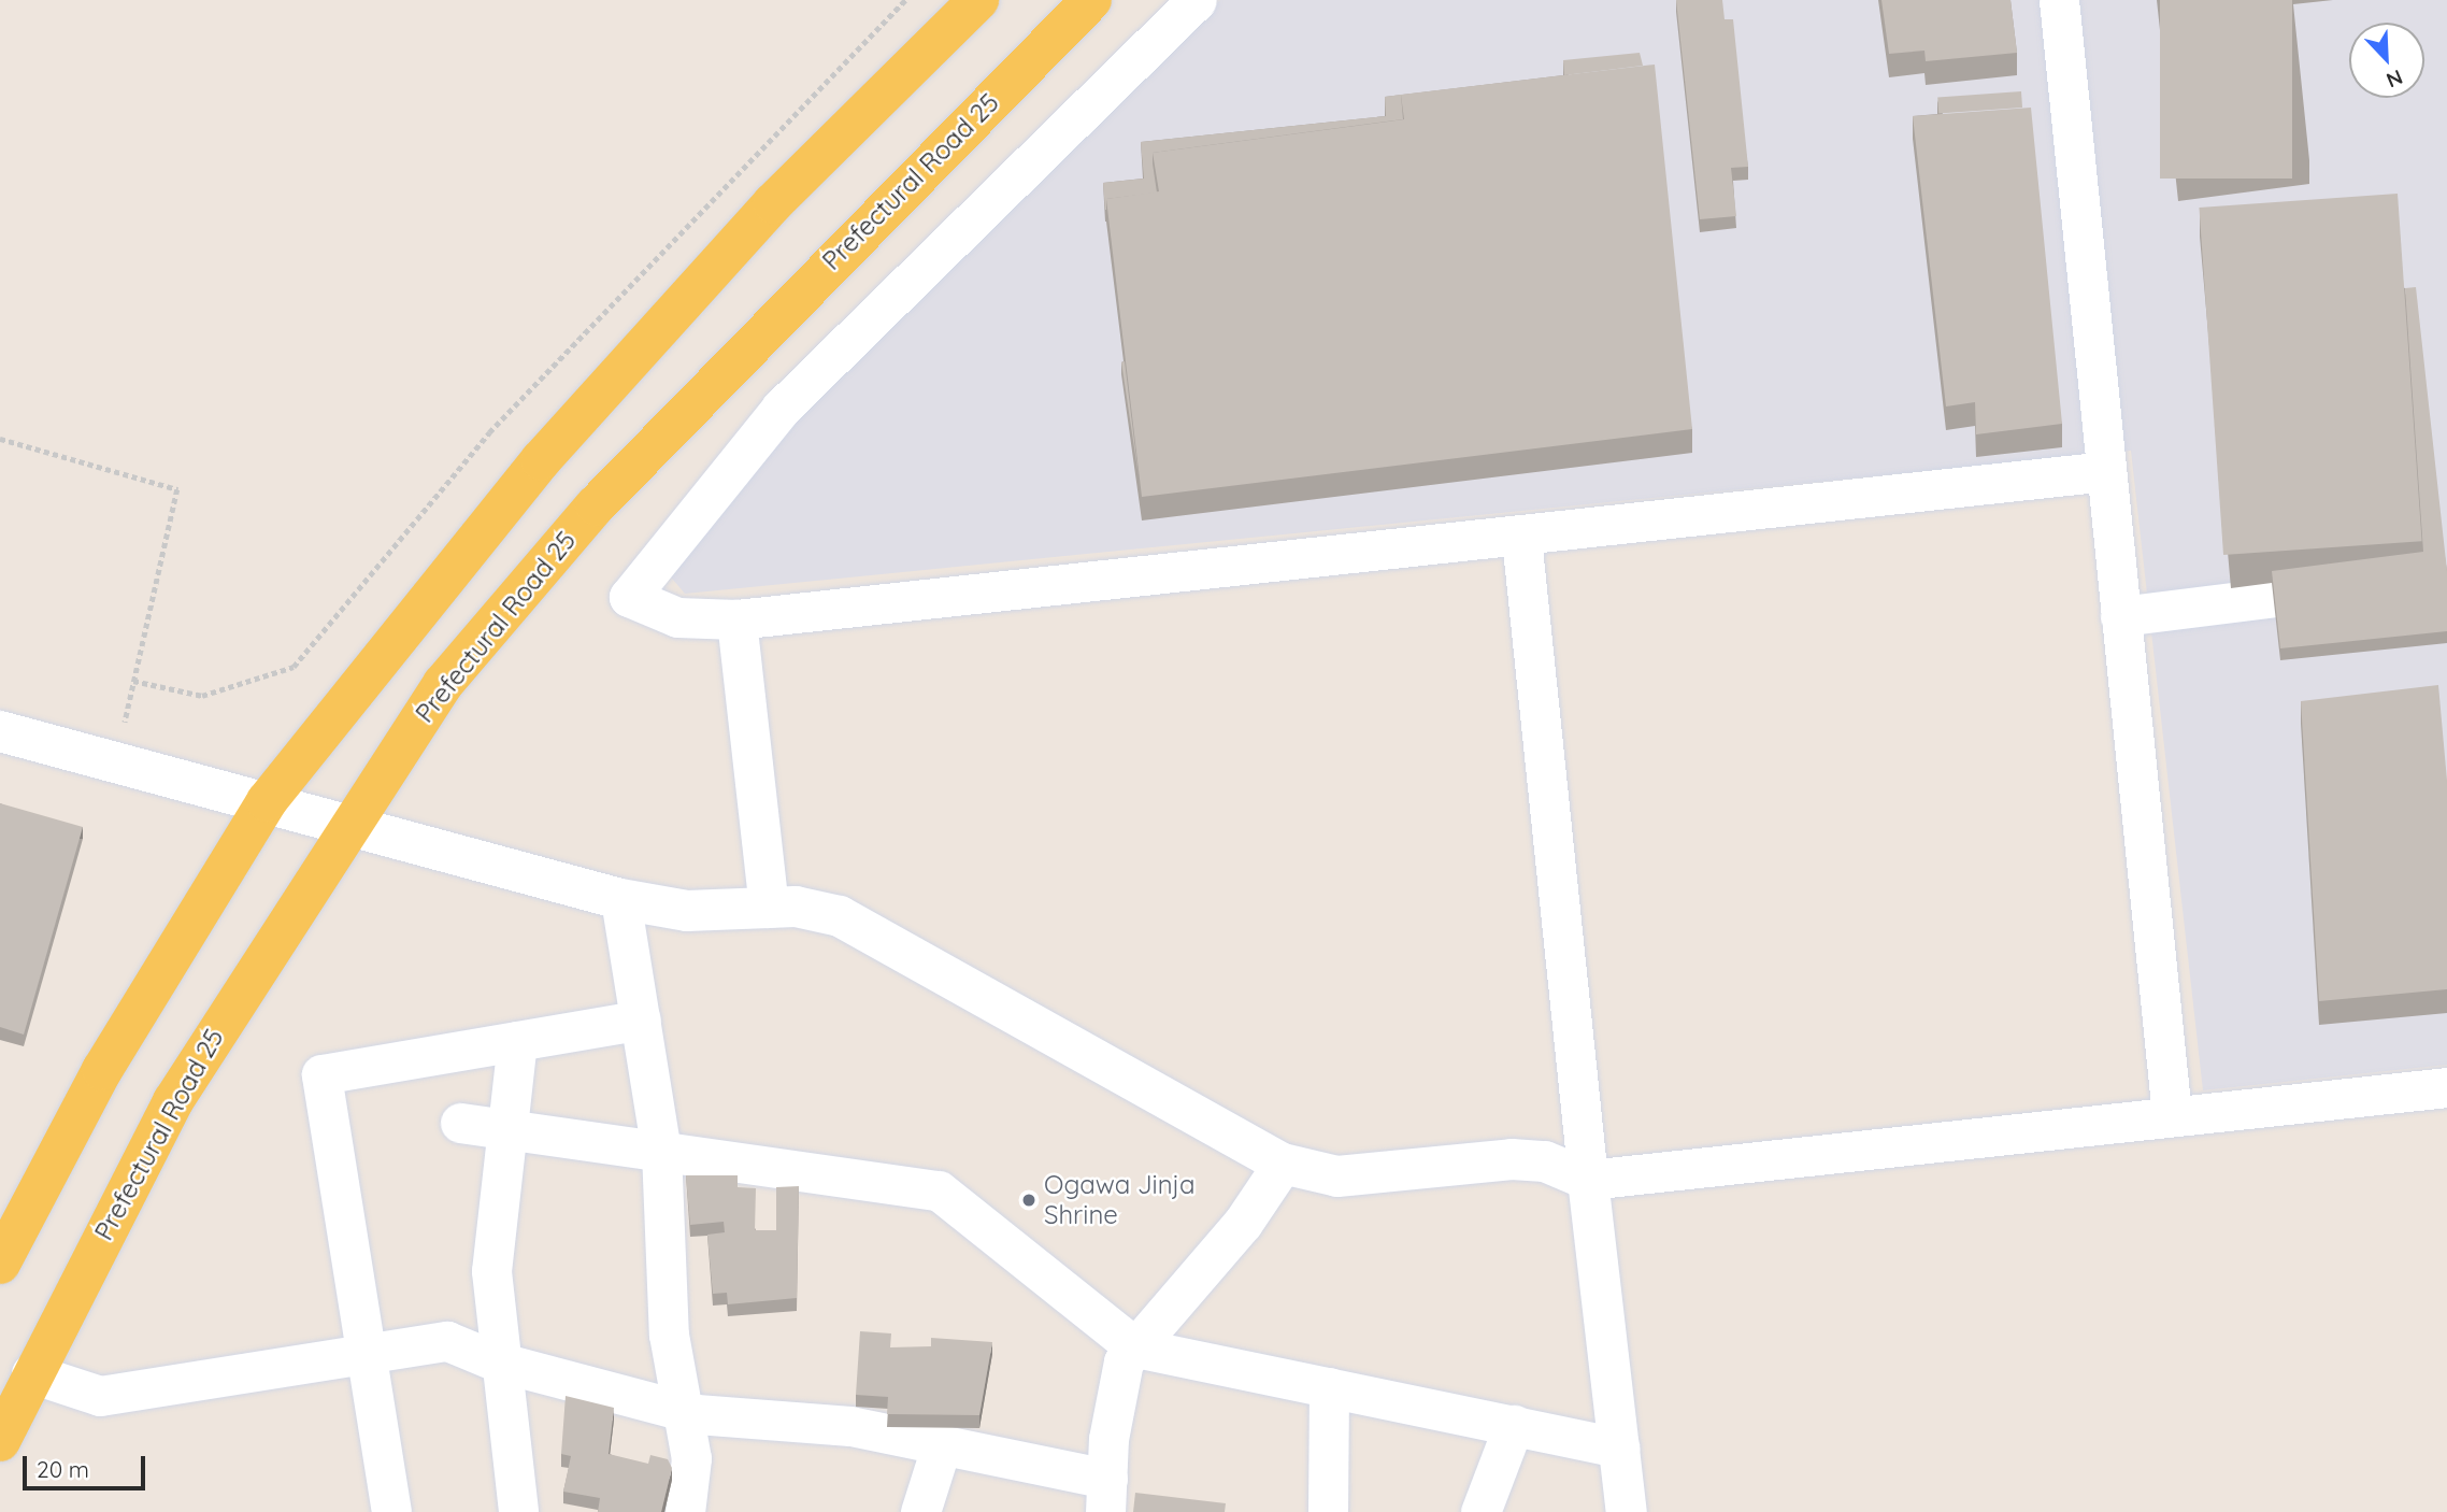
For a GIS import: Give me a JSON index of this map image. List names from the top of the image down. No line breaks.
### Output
{"streets":{"main road":["Prefectural Road 25"]},"places":["Ogawa Jinja Shrine"],"scale_bar":"20 m","north":"bottom right"}
